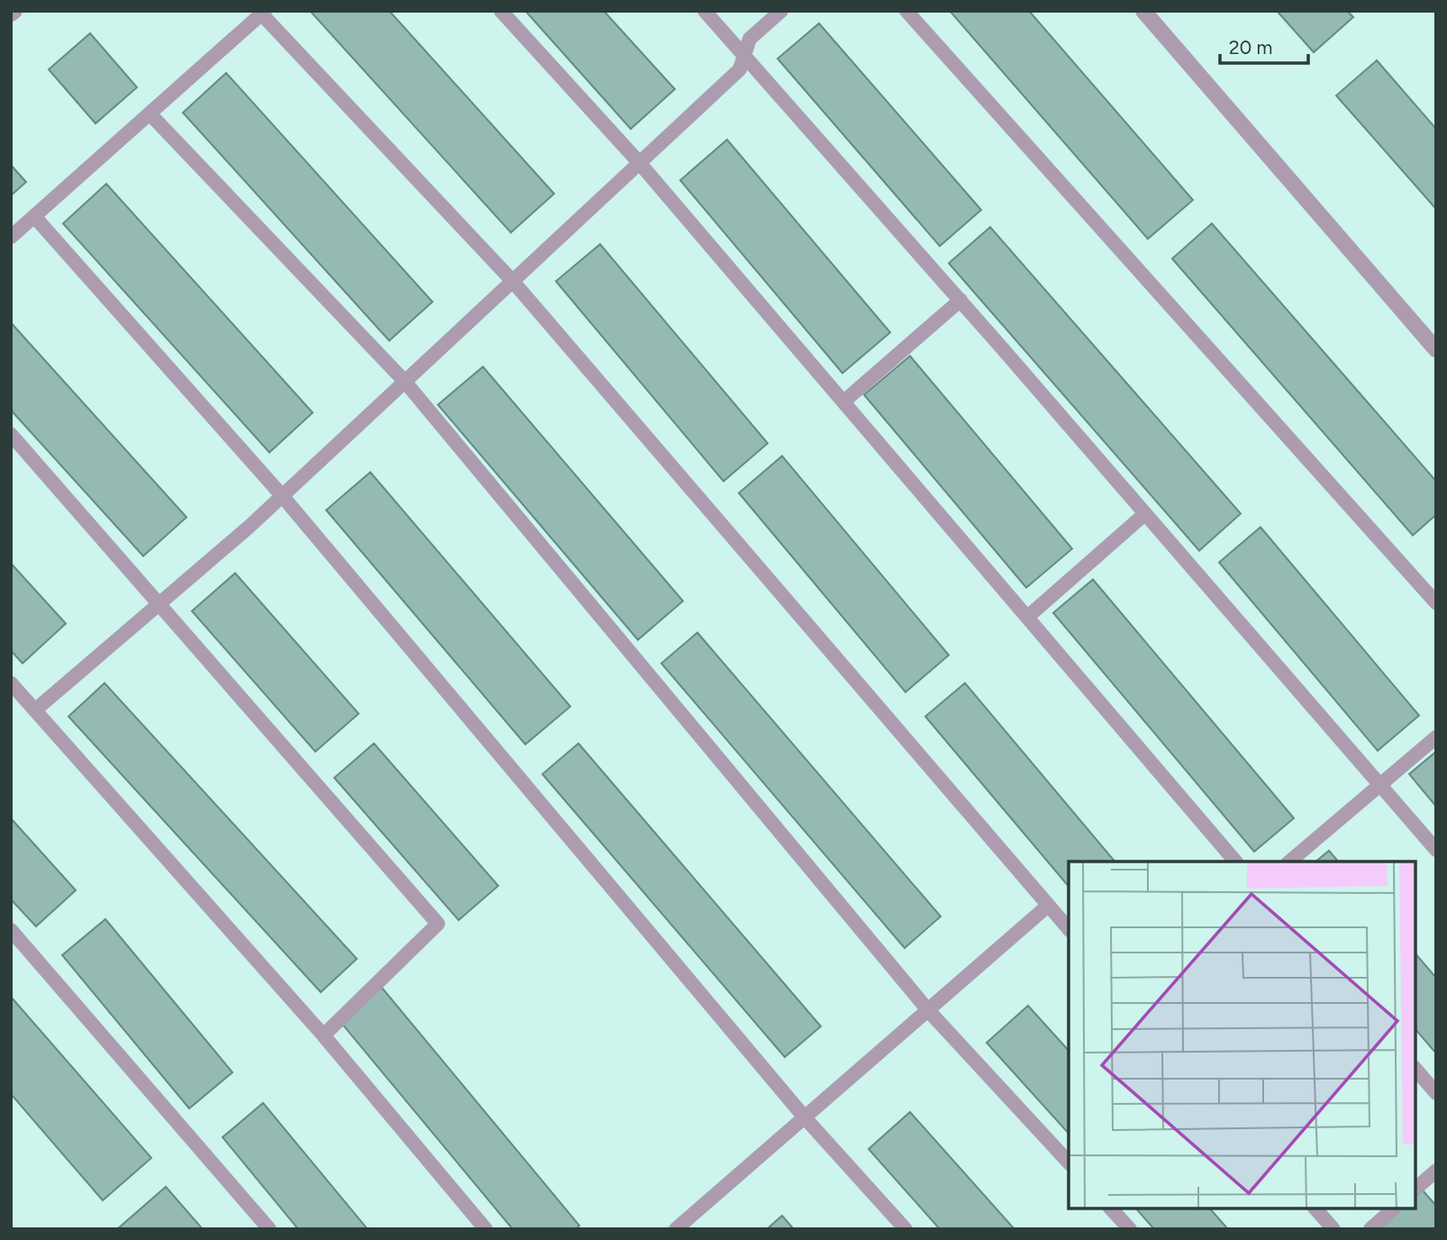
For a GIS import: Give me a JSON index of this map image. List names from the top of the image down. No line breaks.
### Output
{"scale_bar":"20 m"}
